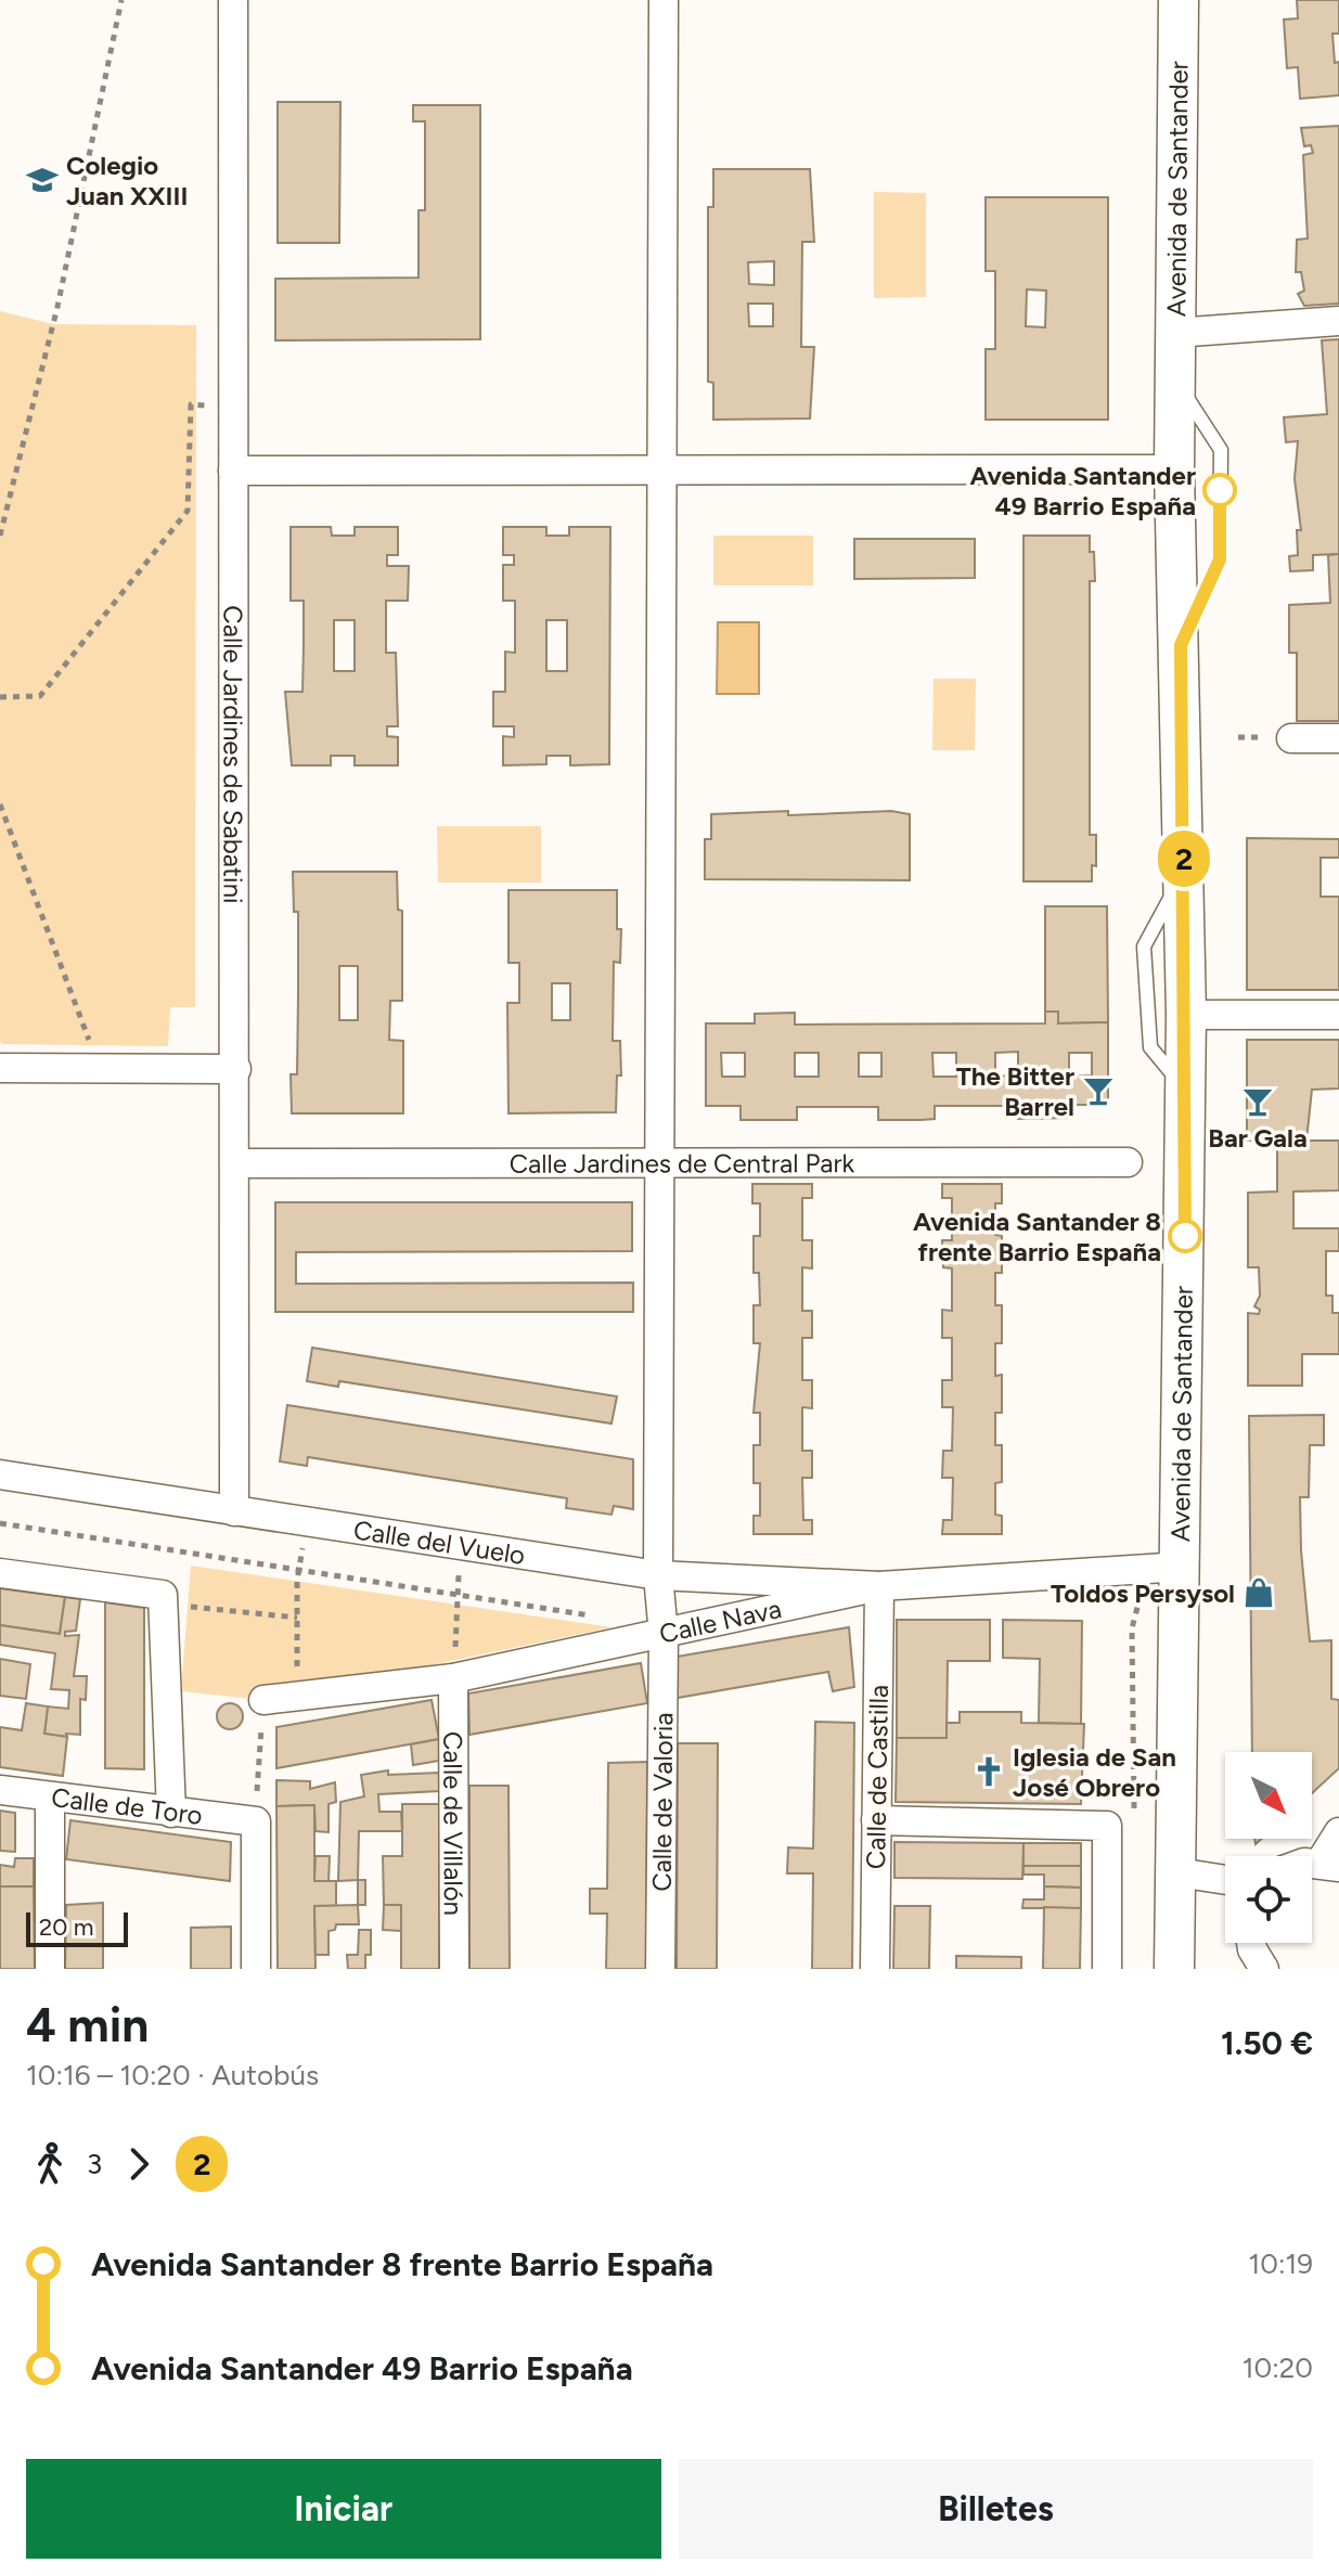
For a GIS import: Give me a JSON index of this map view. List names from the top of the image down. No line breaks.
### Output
{"streets":{"main road":["Avenida de Santander"],"street":["Calle Jardines de Sabatini","Calle Jardines de Central Park","Calle del Vuelo","Calle Nava","Calle de Castilla","Calle de Valoria","Calle de Toro","Calle de Villalón"]},"crossings":[["Avenida de Santander","Calle Nava"],["Calle Jardines de Sabatini","Calle Jardines de Central Park"],["Calle Jardines de Sabatini","Calle del Vuelo"],["Calle Jardines de Central Park","Calle de Valoria"],["Calle del Vuelo","Calle Nava"],["Calle del Vuelo","Calle de Castilla"],["Calle del Vuelo","Calle de Valoria"],["Calle Nava","Calle de Castilla"],["Calle Nava","Calle de Valoria"],["Calle Nava","Calle de Villalón"]],"places":{"school or university":["Colegio Juan XXIII"],"other":["Avenida Santander 49 Barrio España","Avenida Santander 8 frente Barrio España"],"bar":["The Bitter Barrel","Bar Gala"],"shop":["Toldos Persysol"],"church":["Iglesia de San José Obrero"]},"lines":["bus line 2"],"scale_bar":"20 m","north":"bottom right","page":{"on_map":"2","scale":"20 m","heading":["4 min","10:16 – 10:20 · Autobús","1.50 €"],"legs":["3","2"],"list":[{"name":"Avenida Santander 8 frente Barrio España","value":"10:19"},{"name":"Avenida Santander 49 Barrio España","value":"10:20"}],"buttons":["Iniciar","Billetes"]}}
